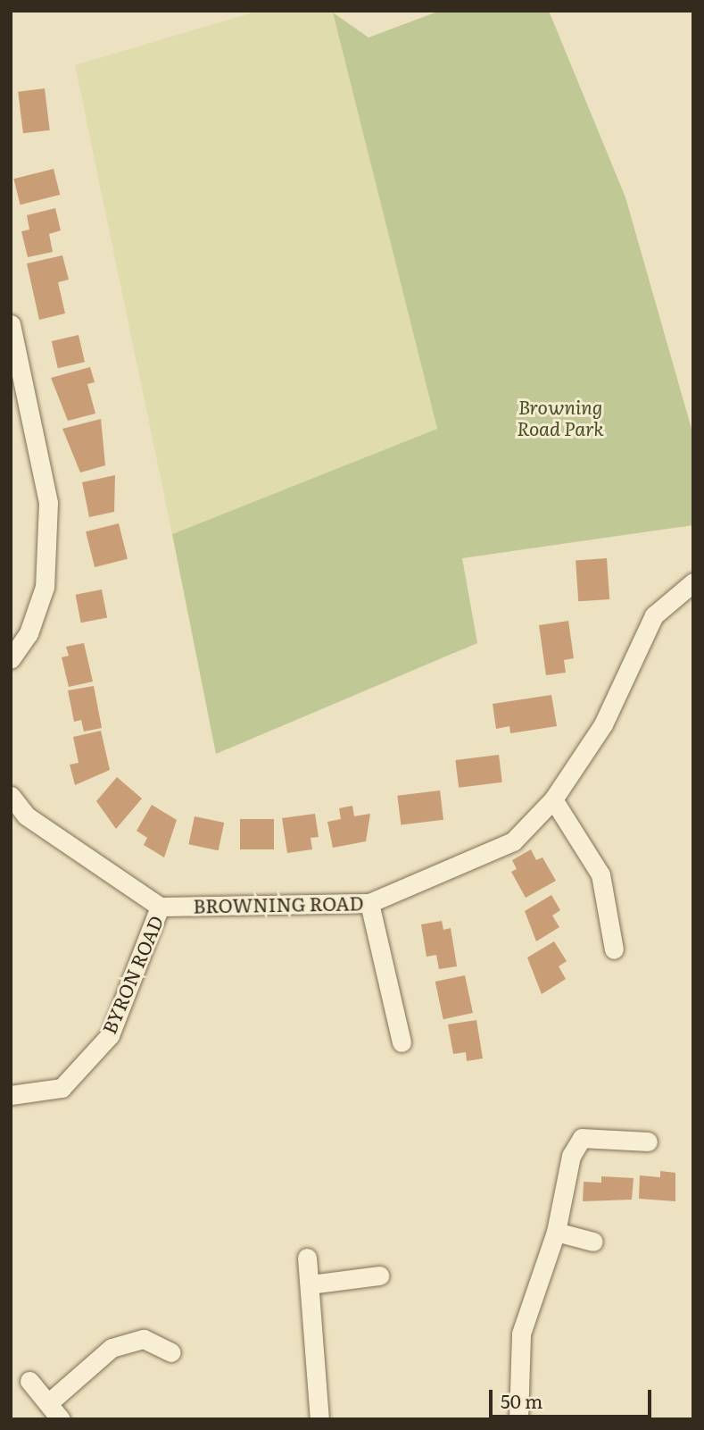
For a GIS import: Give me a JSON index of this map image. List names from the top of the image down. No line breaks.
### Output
{"streets":{"street":["BROWNING ROAD","BYRON ROAD"]},"crossings":[["BROWNING ROAD","BYRON ROAD"]],"parks":["Browning Road Park"],"scale_bar":"50 m"}
